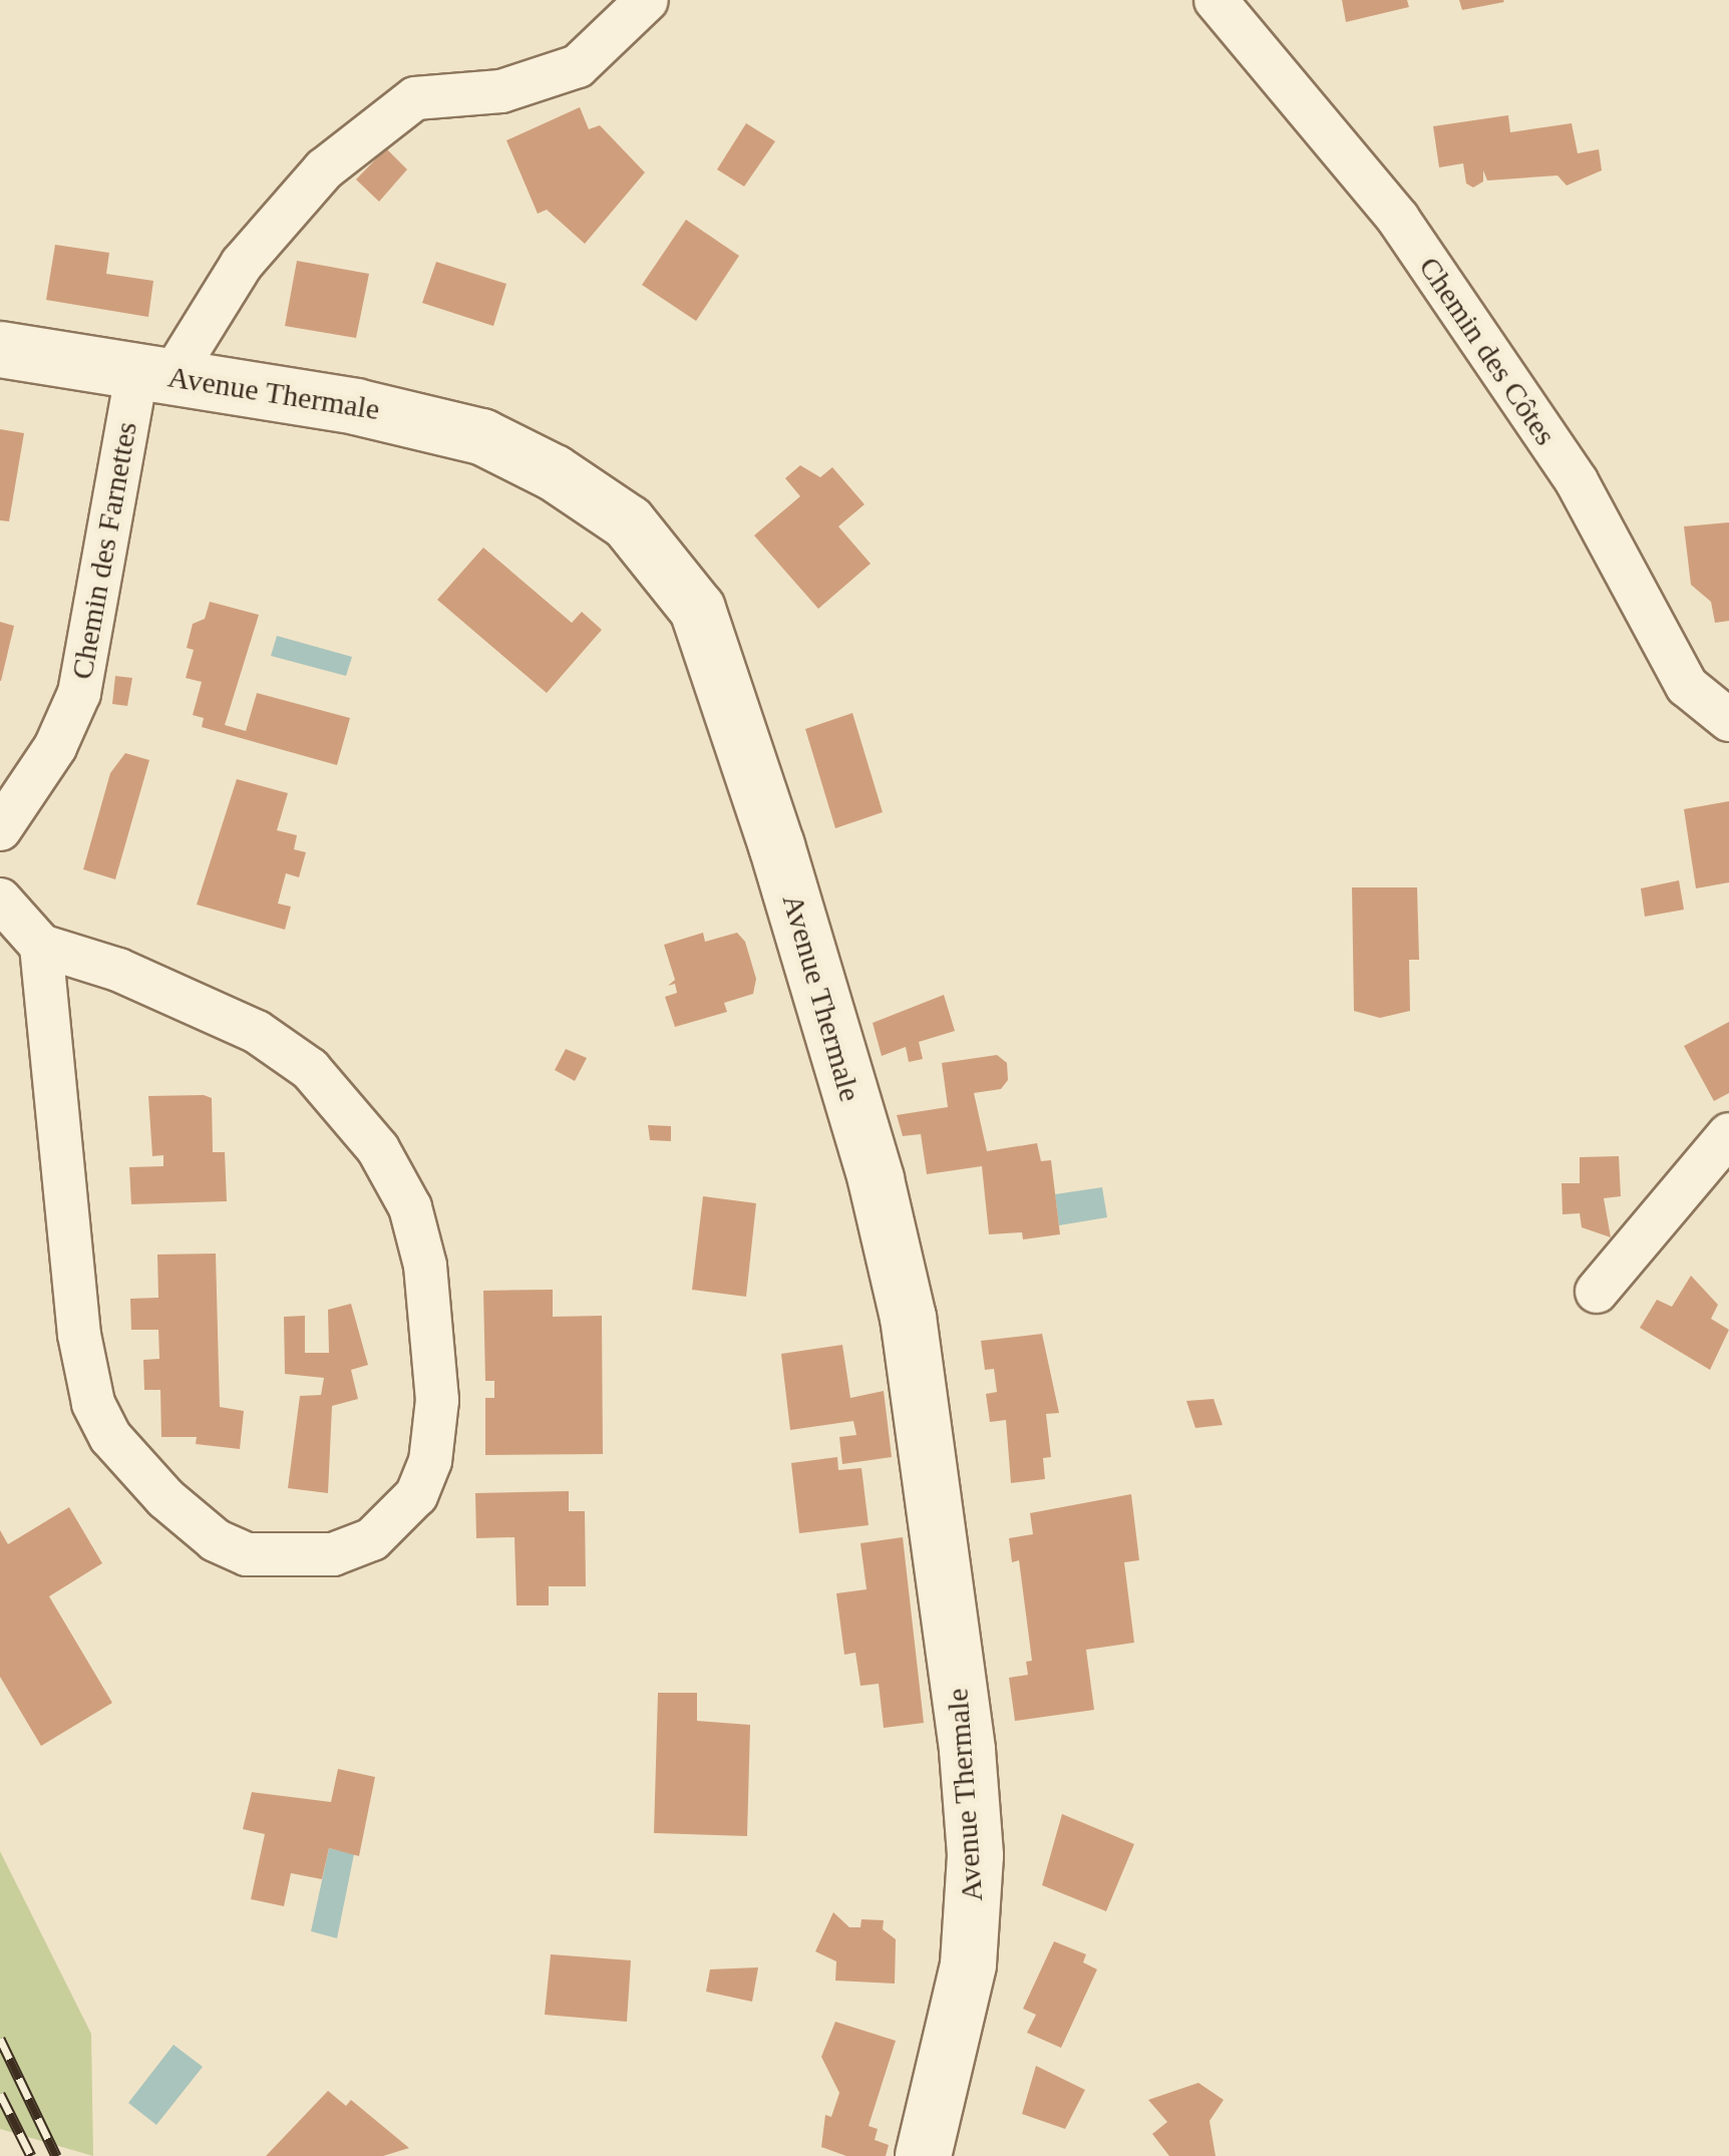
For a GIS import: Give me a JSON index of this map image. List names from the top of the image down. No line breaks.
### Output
{"streets":{"main road":["Avenue Thermale"],"street":["Chemin des Côtes","Chemin des Farnettes"]},"crossings":[["Avenue Thermale","Chemin des Farnettes"]]}
